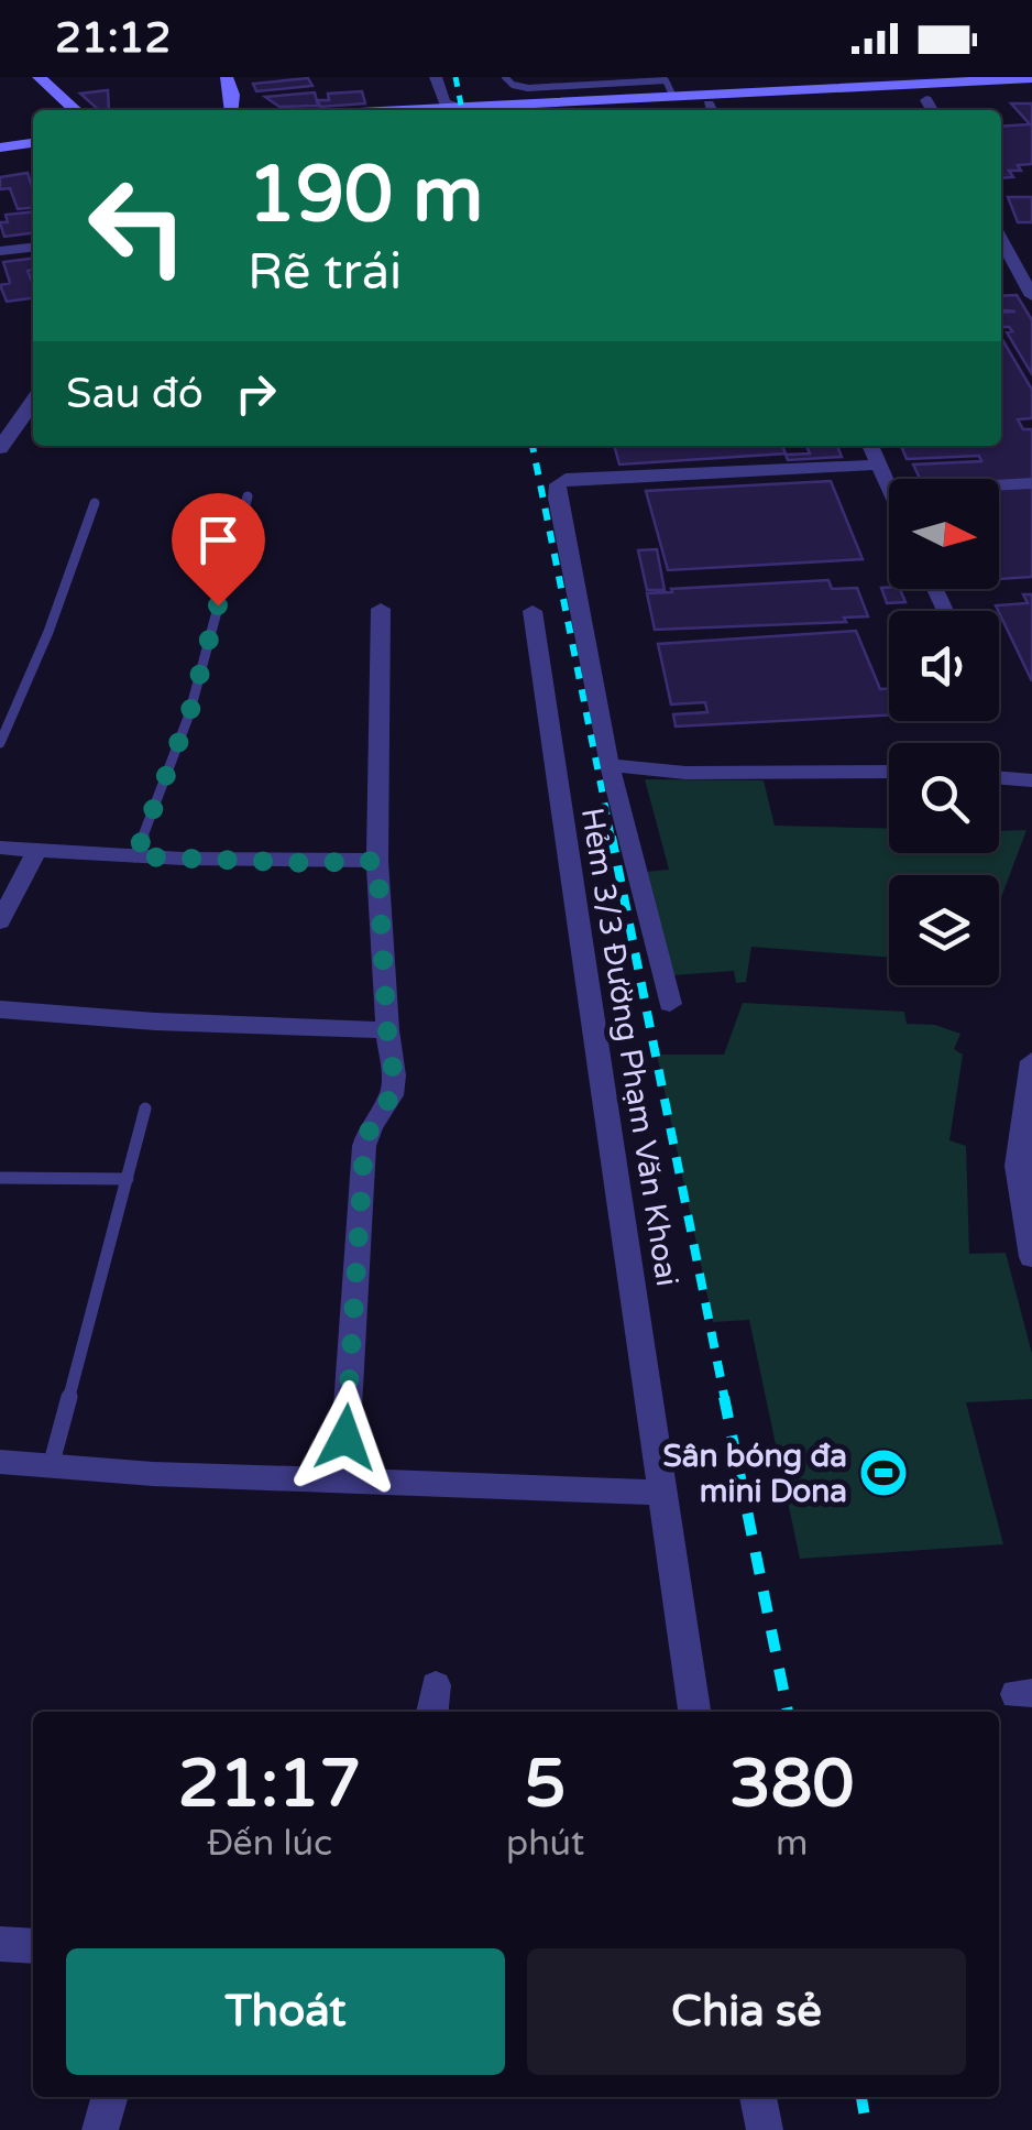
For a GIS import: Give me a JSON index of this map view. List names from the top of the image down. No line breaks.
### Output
{"streets":{"street":["Hẻm 3/3 Đường Phạm Văn Khoai"]},"places":{"sports":["Sân bóng đa mini Dona"]},"north":"right","page":{"status":"21:12","turn":["190 m","Rẽ trái"],"then":"Sau đó","eta":["21:17","Đến lúc","5","phút","380","m"],"buttons":["Thoát","Chia sẻ"]}}
